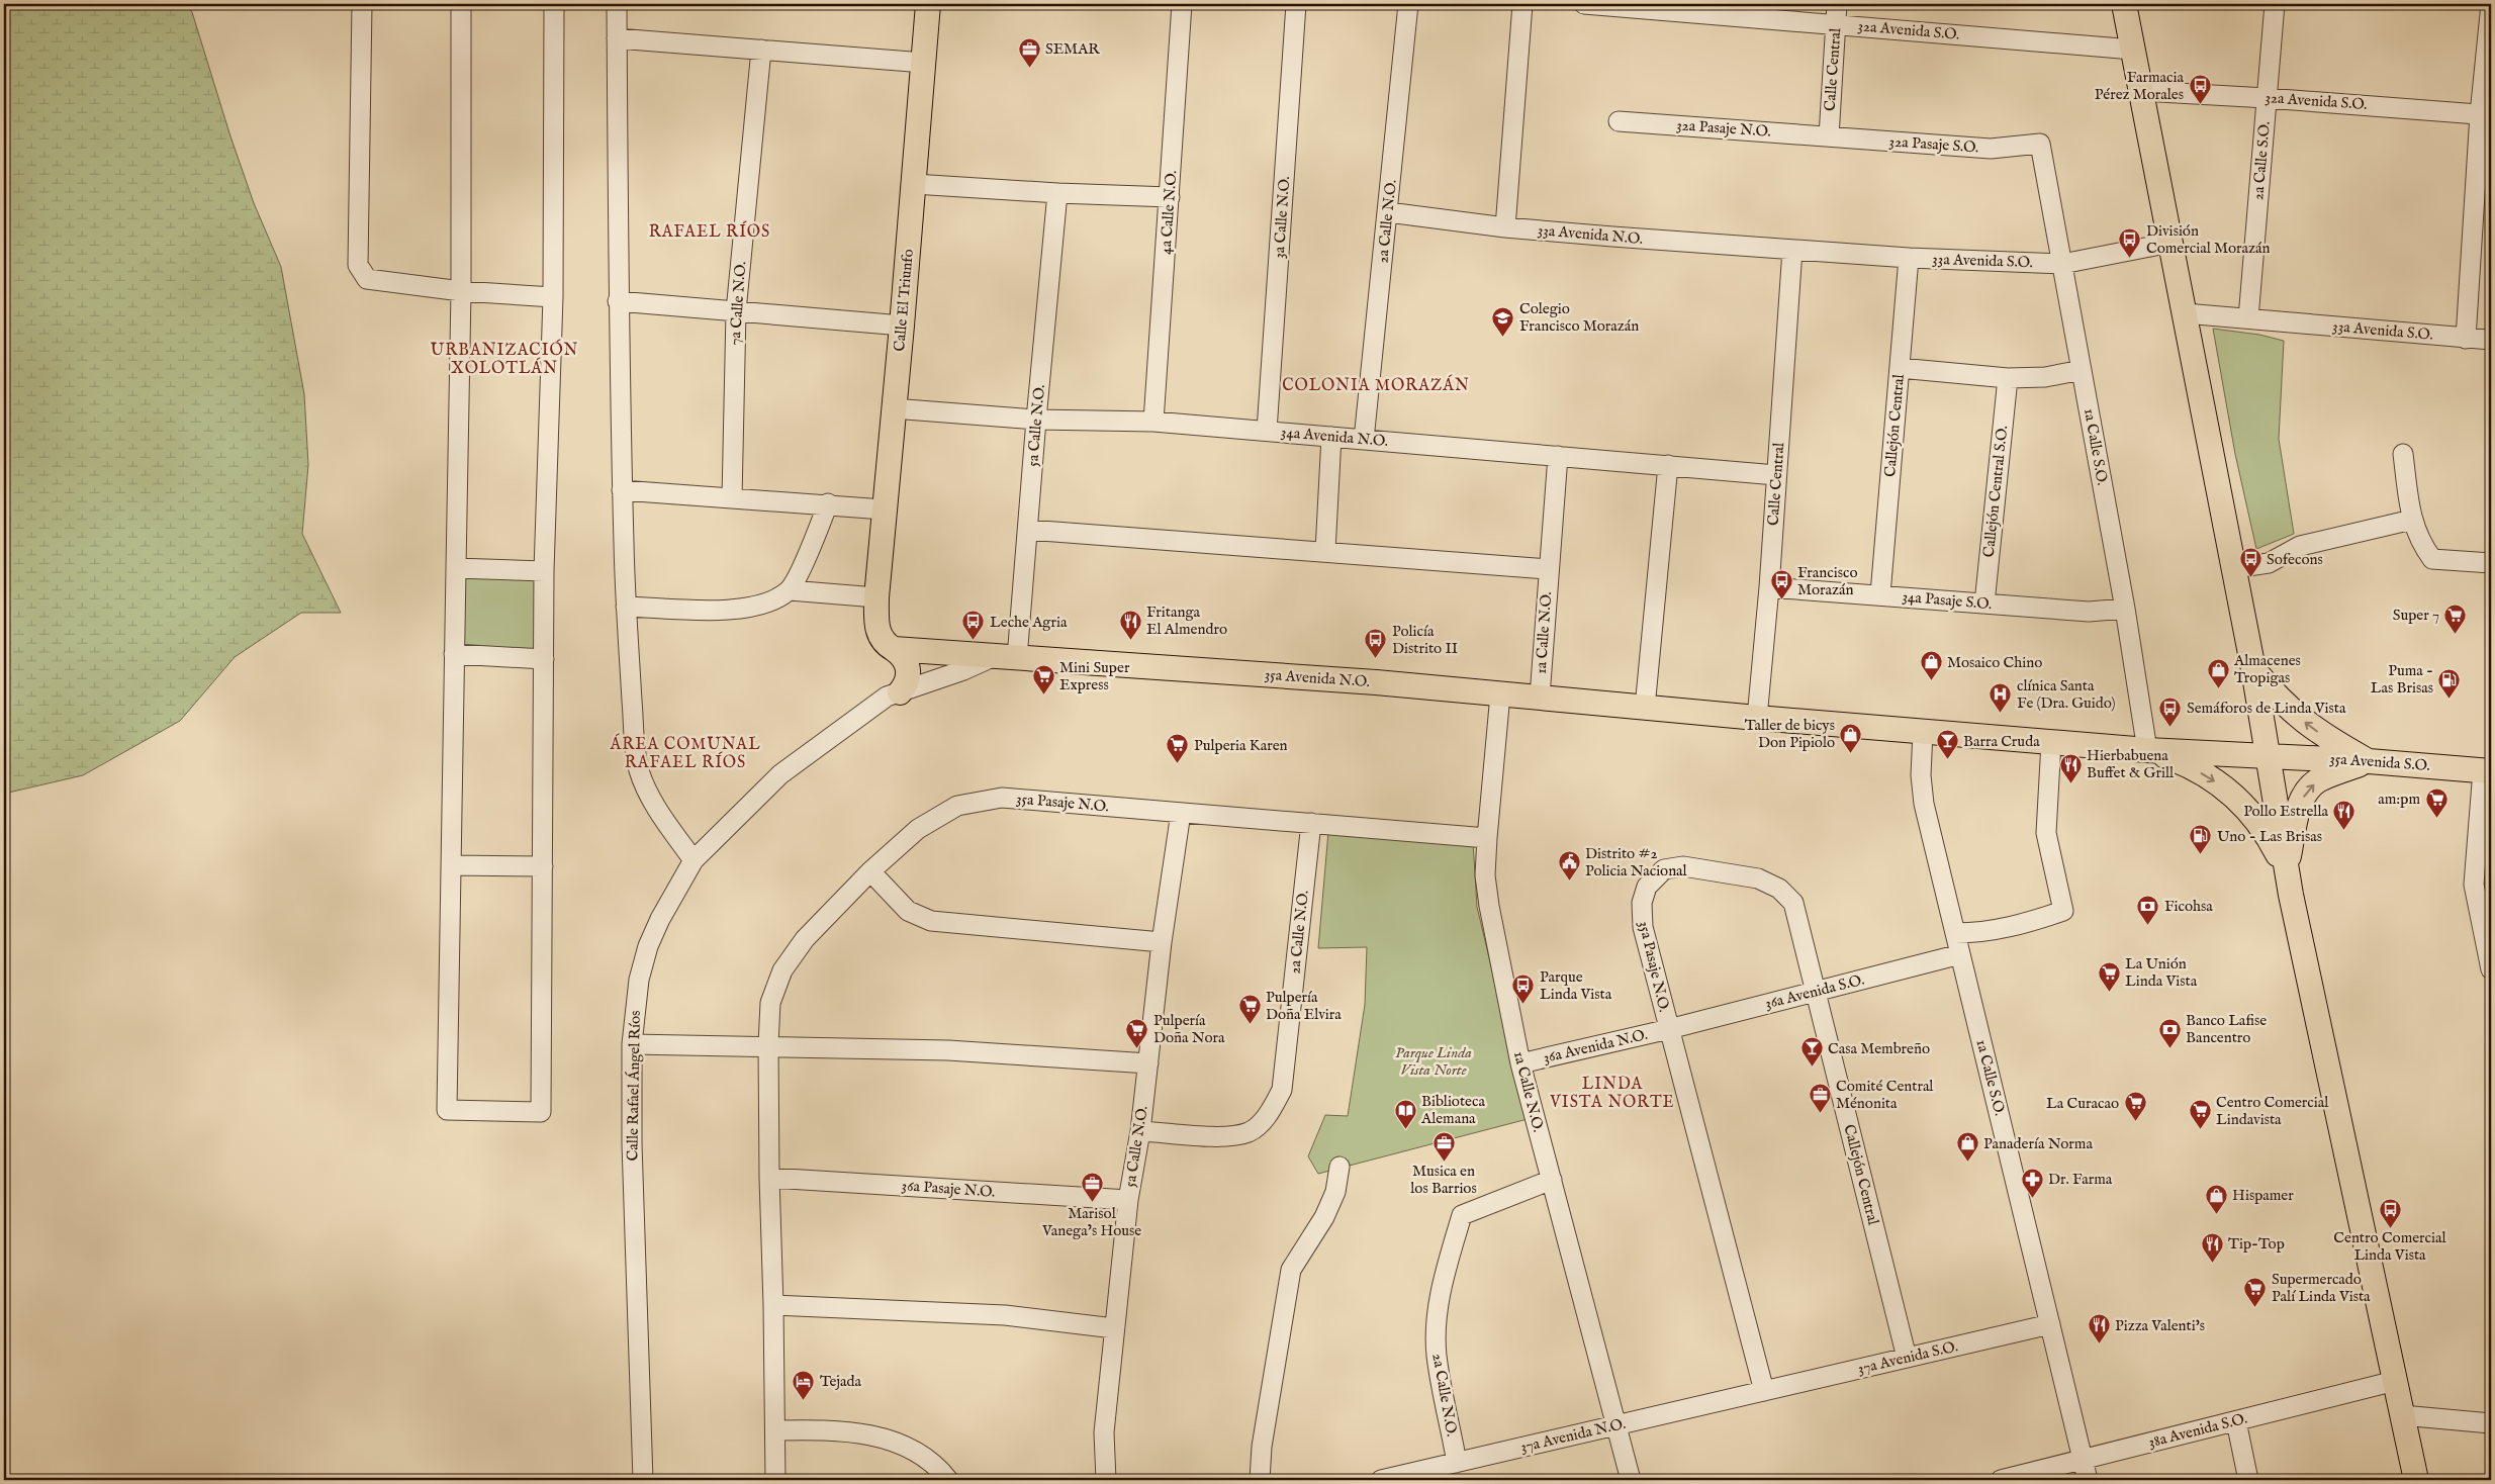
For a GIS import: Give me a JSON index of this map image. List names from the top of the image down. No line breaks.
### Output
{"streets":{"main road":["Calle El Triunfo","35a Avenida N.O.","35a Avenida S.O."],"street":["32a Avenida S.O.","Calle Central","32a Pasaje N.O.","32a Pasaje S.O.","2a Calle S.O.","4a Calle N.O.","3a Calle N.O.","2a Calle N.O.","33a Avenida N.O.","33a Avenida S.O.","7a Calle N.O.","5a Calle N.O.","Callejón Central","34a Avenida N.O.","1a Calle S.O.","Callejón Central S.O.","34a Pasaje S.O.","1a Calle N.O.","35a Pasaje N.O.","36a Avenida S.O.","36a Avenida N.O.","Calle Rafael Ángel Ríos","36a Pasaje N.O.","37a Avenida S.O.","38a Avenida S.O.","37a Avenida N.O."]},"crossings":[["32a Avenida S.O.","Calle Central"],["32a Avenida S.O.","2a Calle S.O."],["Calle Central","32a Pasaje N.O."],["Calle Central","32a Pasaje S.O."],["Calle Central","33a Avenida N.O."],["Calle Central","33a Avenida S.O."],["Calle Central","34a Avenida N.O."],["Calle Central","34a Pasaje S.O."],["Calle Central","35a Avenida N.O."],["32a Pasaje N.O.","32a Pasaje S.O."],["32a Pasaje S.O.","1a Calle S.O."],["2a Calle S.O.","33a Avenida S.O."],["4a Calle N.O.","34a Avenida N.O."],["3a Calle N.O.","34a Avenida N.O."],["2a Calle N.O.","33a Avenida N.O."],["2a Calle N.O.","5a Calle N.O."],["2a Calle N.O.","34a Avenida N.O."],["2a Calle N.O.","1a Calle N.O."],["2a Calle N.O.","35a Pasaje N.O."],["2a Calle N.O.","37a Avenida N.O."],["33a Avenida N.O.","33a Avenida S.O."],["33a Avenida S.O.","Callejón Central"],["33a Avenida S.O.","1a Calle S.O."],["Calle El Triunfo","34a Avenida N.O."],["Calle El Triunfo","35a Avenida N.O."],["5a Calle N.O.","34a Avenida N.O."],["5a Calle N.O.","35a Avenida N.O."],["5a Calle N.O.","35a Pasaje N.O."],["5a Calle N.O.","Calle Rafael Ángel Ríos"],["5a Calle N.O.","36a Pasaje N.O."],["Callejón Central","34a Pasaje S.O."],["Callejón Central","35a Pasaje N.O."],["Callejón Central","36a Avenida S.O."],["Callejón Central","37a Avenida S.O."],["34a Avenida N.O.","1a Calle N.O."],["1a Calle S.O.","34a Pasaje S.O."],["1a Calle S.O.","36a Avenida S.O."],["1a Calle S.O.","37a Avenida S.O."],["1a Calle S.O.","38a Avenida S.O."],["Callejón Central S.O.","34a Pasaje S.O."],["1a Calle N.O.","35a Avenida N.O."],["1a Calle N.O.","35a Pasaje N.O."],["1a Calle N.O.","36a Avenida N.O."],["1a Calle N.O.","37a Avenida N.O."],["35a Avenida N.O.","Calle Rafael Ángel Ríos"],["35a Pasaje N.O.","36a Avenida S.O."],["35a Pasaje N.O.","36a Avenida N.O."],["35a Pasaje N.O.","36a Pasaje N.O."],["35a Pasaje N.O.","37a Avenida S.O."],["35a Pasaje N.O.","37a Avenida N.O."],["36a Avenida S.O.","36a Avenida N.O."],["37a Avenida S.O.","37a Avenida N.O."]],"districts":["RAFAEL RÍOS","URBANIZACIÓN XOLOTLÁN","COLONIA MORAZÁN","ÁREA COMUNAL RAFAEL RÍOS","LINDA VISTA NORTE"],"parks":["Parque Linda Vista Norte"],"places":{"office":["SEMAR","Comité Central Ménonita","Musica en los Barrios","Marisol Vanega’s House"],"bus stop":["Farmacia Pérez Morales","División Comercial Morazán","Sofecons","Francisco Morazán","Leche Agria","Policía Distrito II","Semáforos de Linda Vista","Parque Linda Vista","Centro Comercial Linda Vista"],"school or university":["Colegio Francisco Morazán"],"supermarket":["Super 7","Mini Super Express","Pulperia Karen","am:pm","La Unión Linda Vista","Pulpería Doña Elvira","Pulpería Doña Nora","La Curacao","Centro Comercial Lindavista","Supermercado Palí Linda Vista"],"restaurant":["Fritanga El Almendro","Hierbabuena Buffet & Grill","Pollo Estrella","Tip-Top","Pizza Valenti's"],"shop":["Mosaico Chino","Almacenes Tropigas","Taller de bicys Don Pipiolo","Panadería Norma","Hispamer"],"fuel station":["Puma - Las Brisas","Uno - Las Brisas"],"hospital":["clínica Santa Fe (Dra. Guido)"],"bar":["Barra Cruda","Casa Membreño"],"public building":["Distrito #2 Policia Nacional"],"bank":["Ficohsa","Banco Lafise Bancentro"],"library":["Biblioteca Alemana"],"pharmacy":["Dr. Farma"],"hotel":["Tejada"]}}
